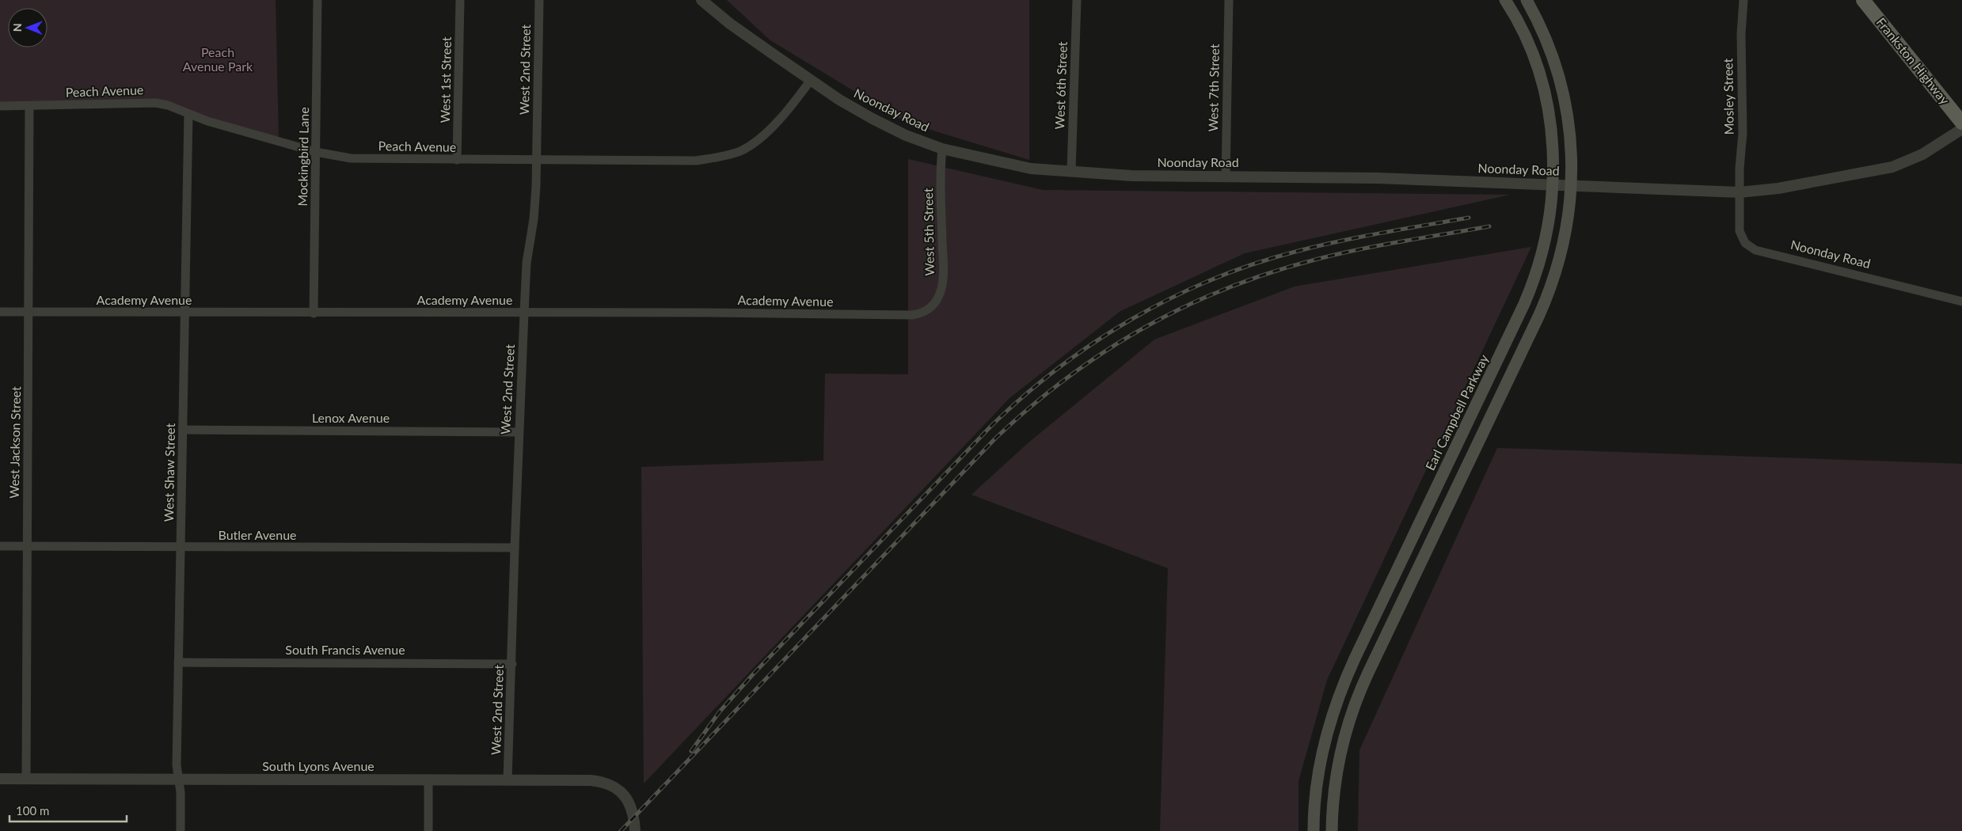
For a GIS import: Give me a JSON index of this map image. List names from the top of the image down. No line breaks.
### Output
{"streets":{"main road":["Frankston Highway","Earl Campbell Parkway"],"street":["West 2nd Street","West 1st Street","West 6th Street","West 7th Street","Peach Avenue","Mosley Street","Noonday Road","Mockingbird Lane","West 5th Street","Academy Avenue","Lenox Avenue","West Jackson Street","West Shaw Street","Butler Avenue","South Francis Avenue","South Lyons Avenue"]},"crossings":[["West 2nd Street","Peach Avenue"],["West 2nd Street","Academy Avenue"],["West 2nd Street","Lenox Avenue"],["West 2nd Street","Butler Avenue"],["West 2nd Street","South Francis Avenue"],["West 2nd Street","South Lyons Avenue"],["West 1st Street","Peach Avenue"],["West 6th Street","Noonday Road"],["West 7th Street","Noonday Road"],["Peach Avenue","Noonday Road"],["Peach Avenue","Mockingbird Lane"],["Peach Avenue","West Jackson Street"],["Peach Avenue","West Shaw Street"],["Mosley Street","Noonday Road"],["Noonday Road","West 5th Street"],["Noonday Road","Earl Campbell Parkway"],["Mockingbird Lane","Academy Avenue"],["West 5th Street","Academy Avenue"],["Academy Avenue","West Jackson Street"],["Academy Avenue","West Shaw Street"],["Lenox Avenue","West Shaw Street"],["West Jackson Street","Butler Avenue"],["West Jackson Street","South Lyons Avenue"],["West Shaw Street","Butler Avenue"],["West Shaw Street","South Francis Avenue"],["West Shaw Street","South Lyons Avenue"]],"parks":["Peach Avenue Park"],"scale_bar":"100 m","north":"left"}
